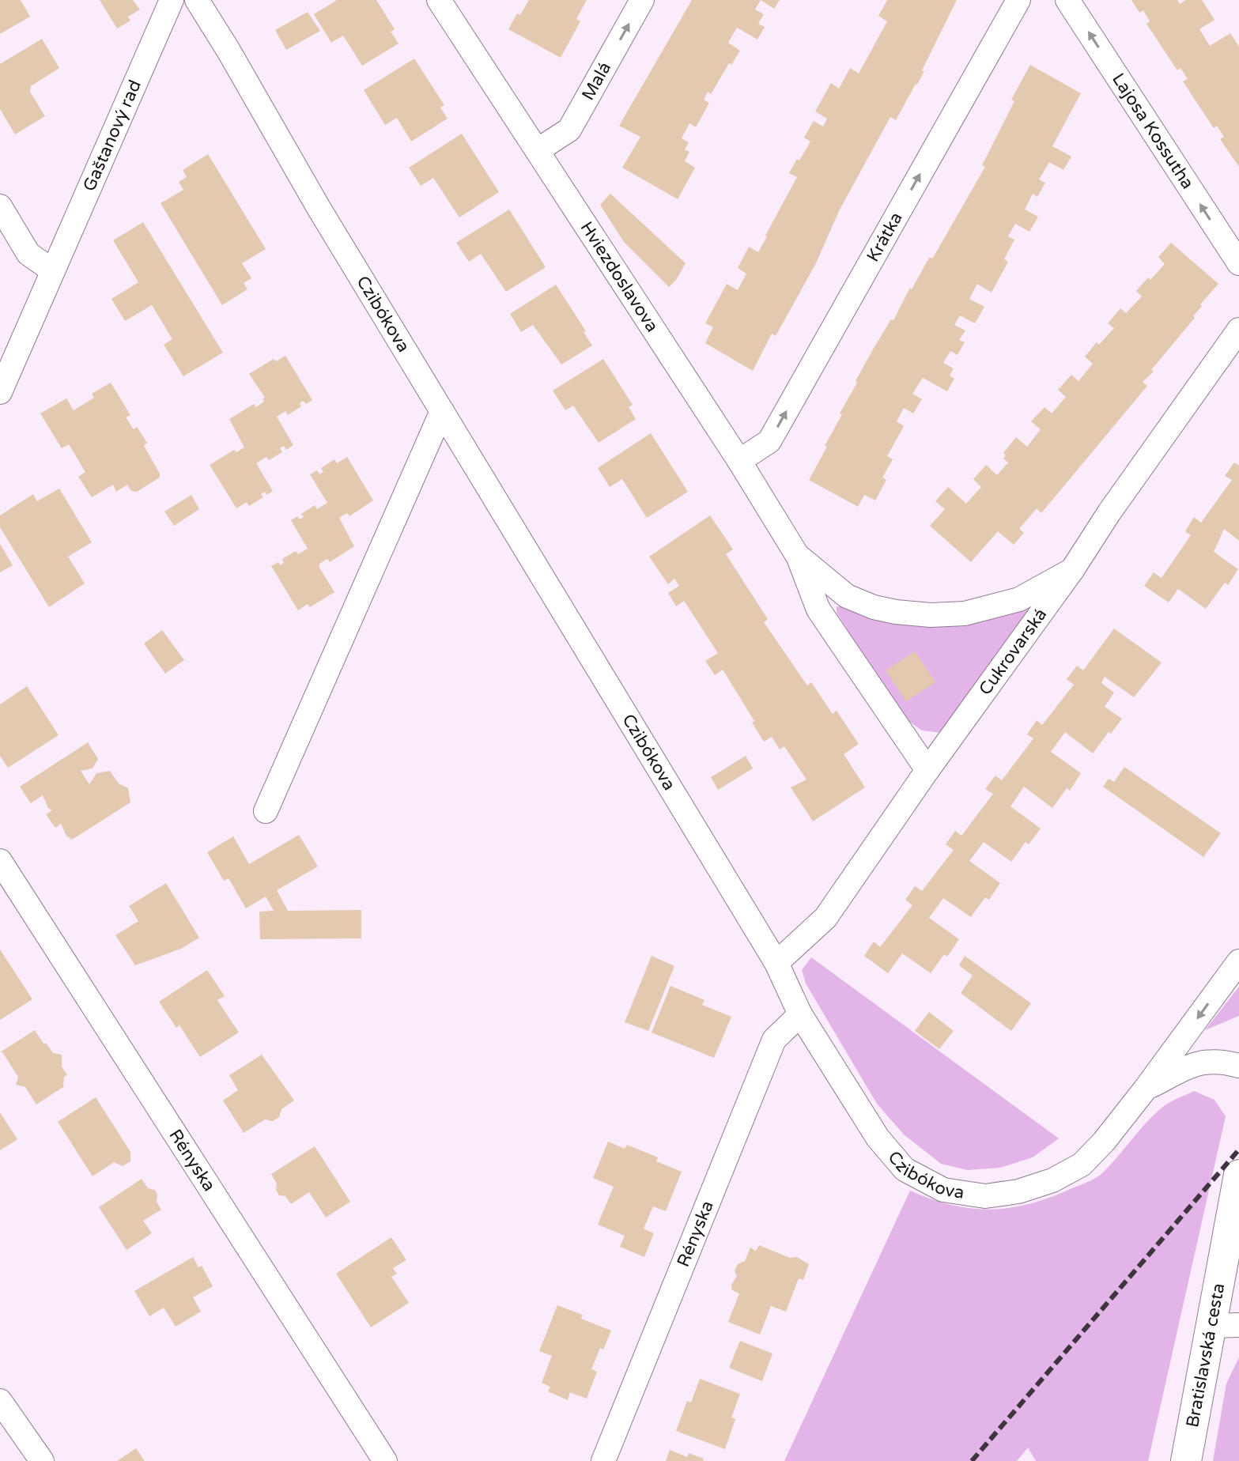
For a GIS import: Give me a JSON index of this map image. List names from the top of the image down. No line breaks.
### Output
{"streets":{"street":["Malá","Lajosa Kossutha","Gaštanový rad","Krátka","Hviezdoslavova","Czibókova","Cukrovarská","Rényska","Bratislavská cesta"]},"crossings":[["Malá","Hviezdoslavova"],["Krátka","Hviezdoslavova"],["Hviezdoslavova","Cukrovarská"],["Czibókova","Cukrovarská"],["Czibókova","Rényska"]],"one_way":["Malá","Lajosa Kossutha","Krátka"]}
